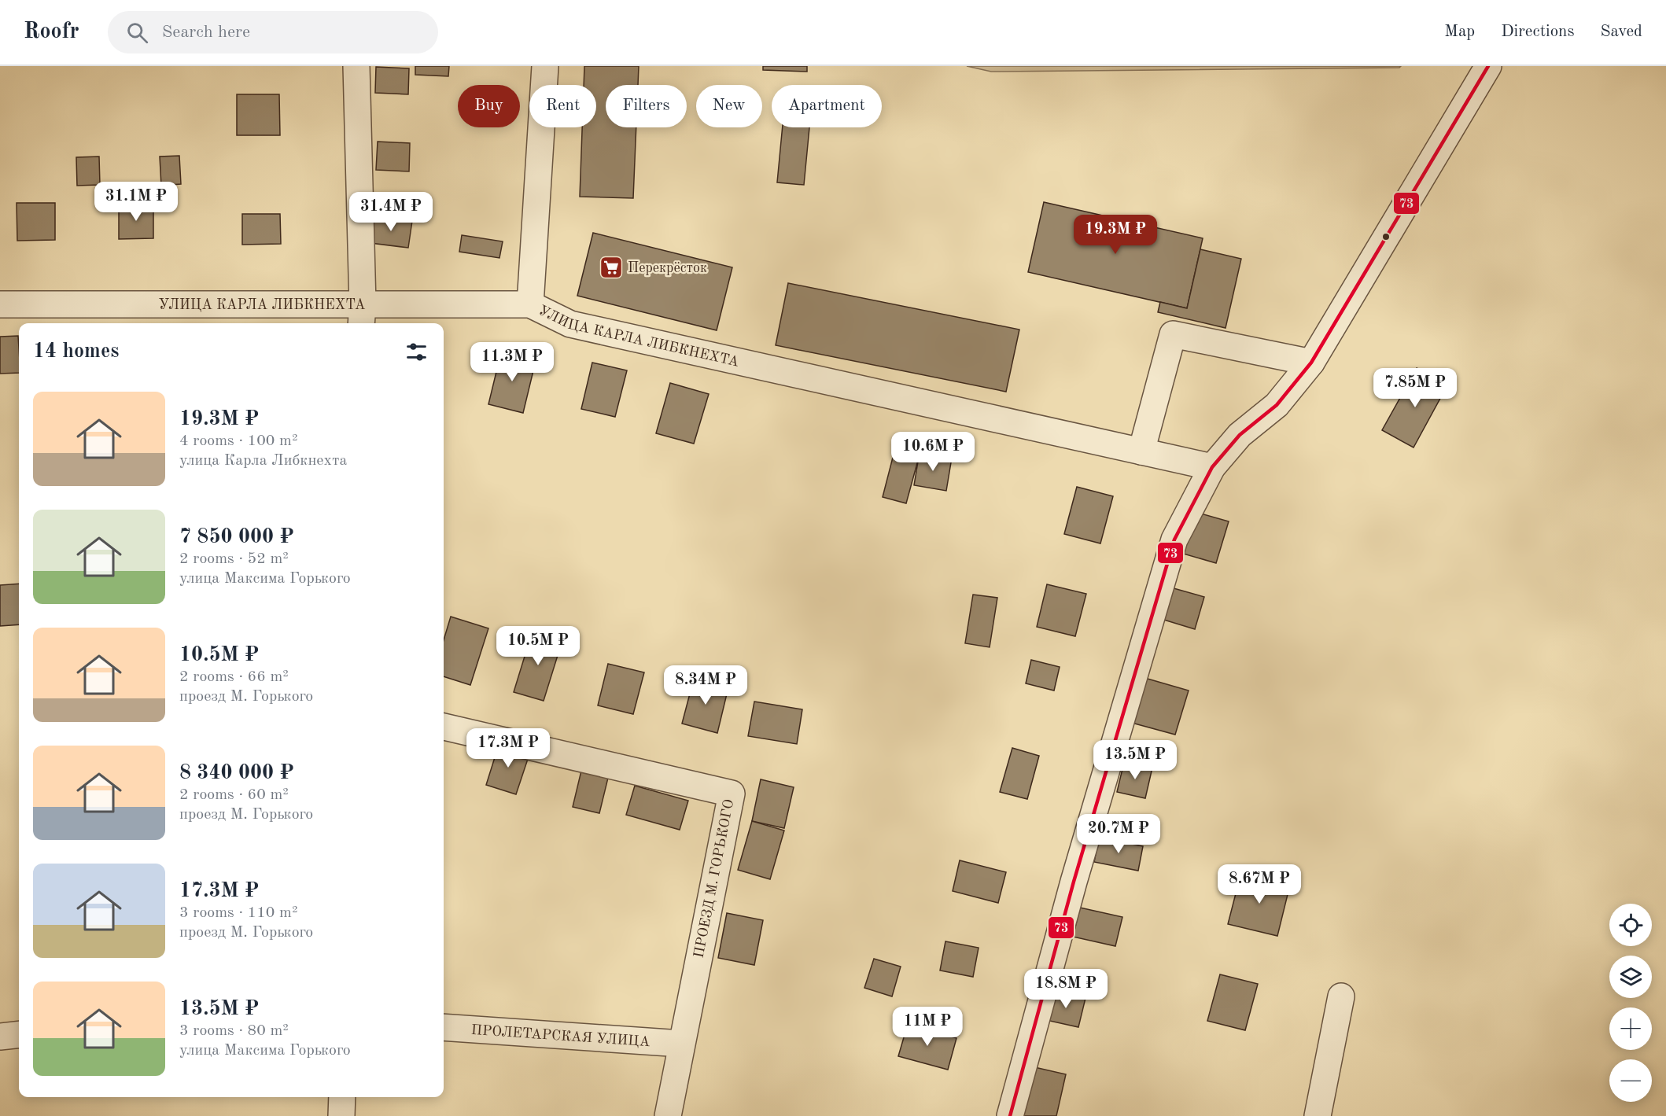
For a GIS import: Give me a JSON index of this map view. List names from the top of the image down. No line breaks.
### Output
{"streets":{"street":["УЛИЦА КАРЛА ЛИБКНЕХТА","ПРОЕЗД М. ГОРЬКОГО","ПРОЛЕТАРСКАЯ УЛИЦА"]},"crossings":[["ПРОЕЗД М. ГОРЬКОГО","ПРОЛЕТАРСКАЯ УЛИЦА"]],"places":{"supermarket":["Перекрёсток"]},"lines":["transit line 73"],"page":{"header":"Roofr","search":"Search here","nav":["Map","Directions","Saved"],"chip":["Buy","Rent","Filters","New","Apartment"],"price":["31.1M ₽","31.4M ₽","19.3M ₽","11.3M ₽","7.85M ₽","10.6M ₽","10.5M ₽","8.34M ₽","17.3M ₽","13.5M ₽","20.7M ₽","8.67M ₽","18.8M ₽","11M ₽"],"heading":"14 homes","list":[{"name":"19.3M ₽","note":"4 rooms · 100 m² · улица Карла Либкнехта"},{"name":"7 850 000 ₽","note":"2 rooms · 52 m² · улица Максима Горького"},{"name":"10.5M ₽","note":"2 rooms · 66 m² · проезд М. Горького"},{"name":"8 340 000 ₽","note":"2 rooms · 60 m² · проезд М. Горького"},{"name":"17.3M ₽","note":"3 rooms · 110 m² · проезд М. Горького"},{"name":"13.5M ₽","note":"3 rooms · 80 m² · улица Максима Горького"}],"map_buttons":["+","−"]}}
